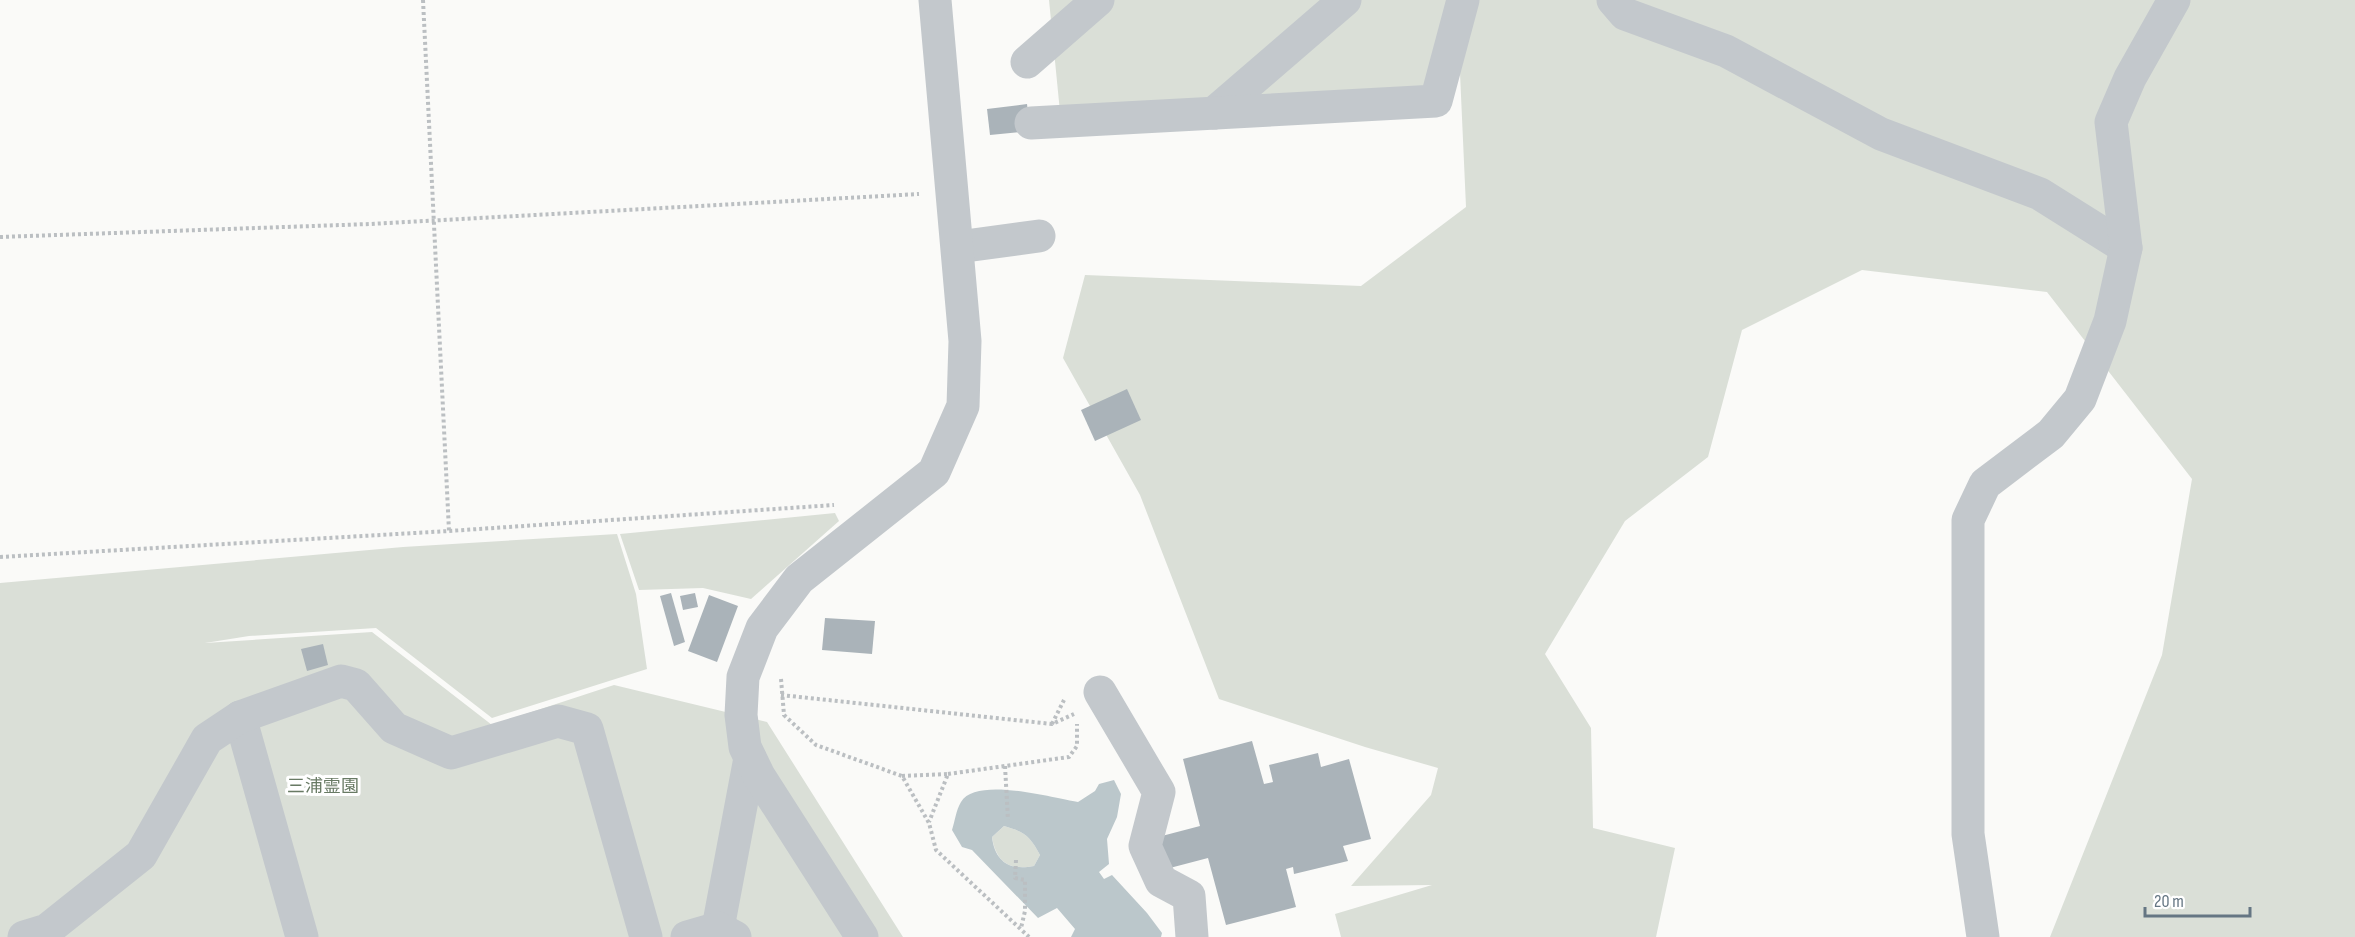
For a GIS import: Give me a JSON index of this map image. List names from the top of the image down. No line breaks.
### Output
{"parks":["三浦霊園"],"scale_bar":"20 m"}
